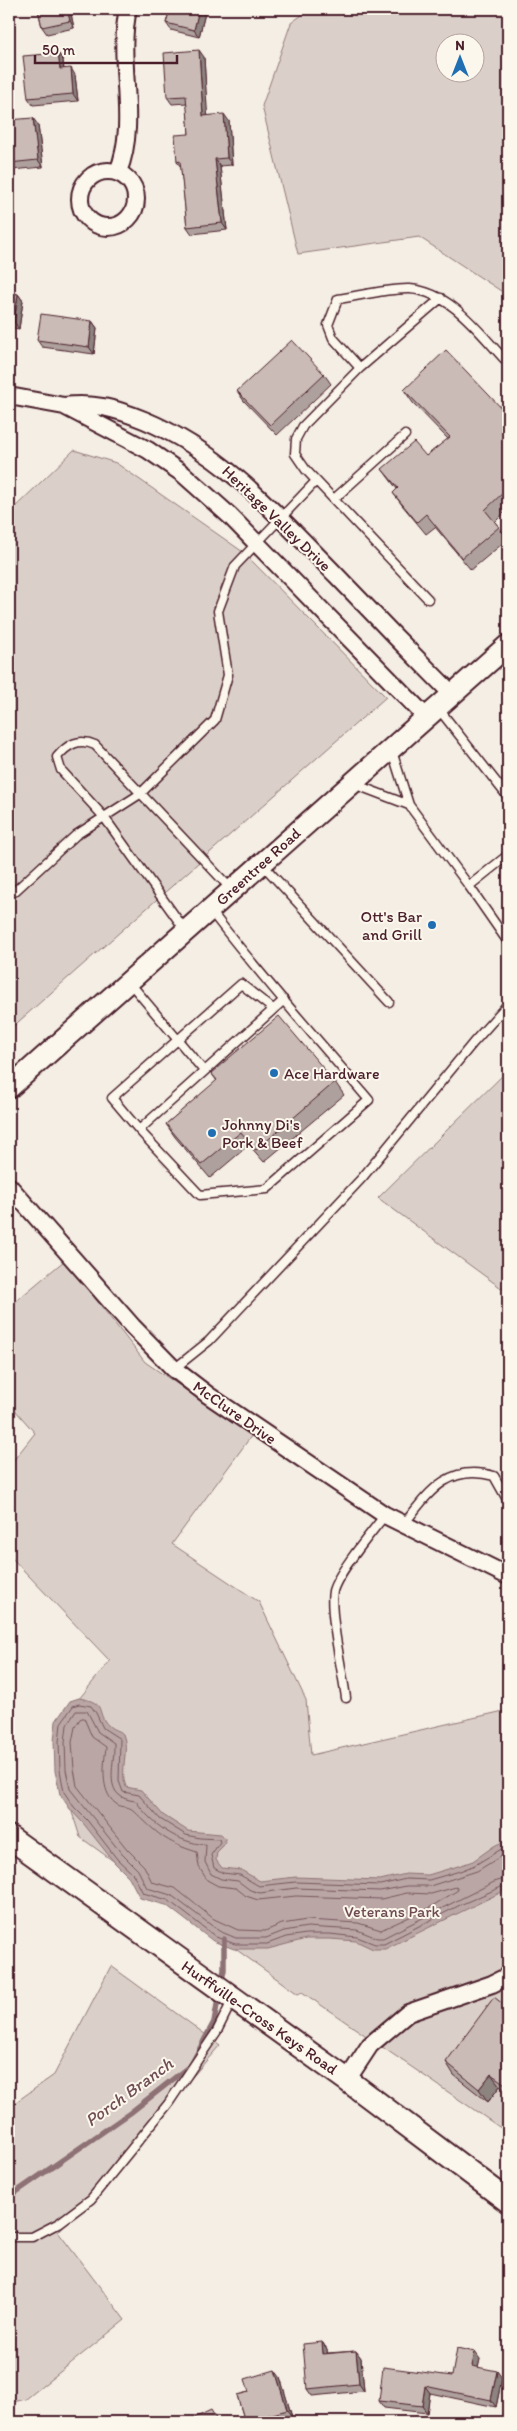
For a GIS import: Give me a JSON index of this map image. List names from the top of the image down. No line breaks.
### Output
{"streets":{"main road":["Hurffville-Cross Keys Road"],"street":["Heritage Valley Drive","Greentree Road","McClure Drive"]},"crossings":[["Heritage Valley Drive","Greentree Road"]],"water":["Porch Branch"],"parks":["Veterans Park"],"places":["Ott's Bar and Grill","Ace Hardware","Johnny Di's Pork & Beef"],"scale_bar":"50 m","north":"top"}
